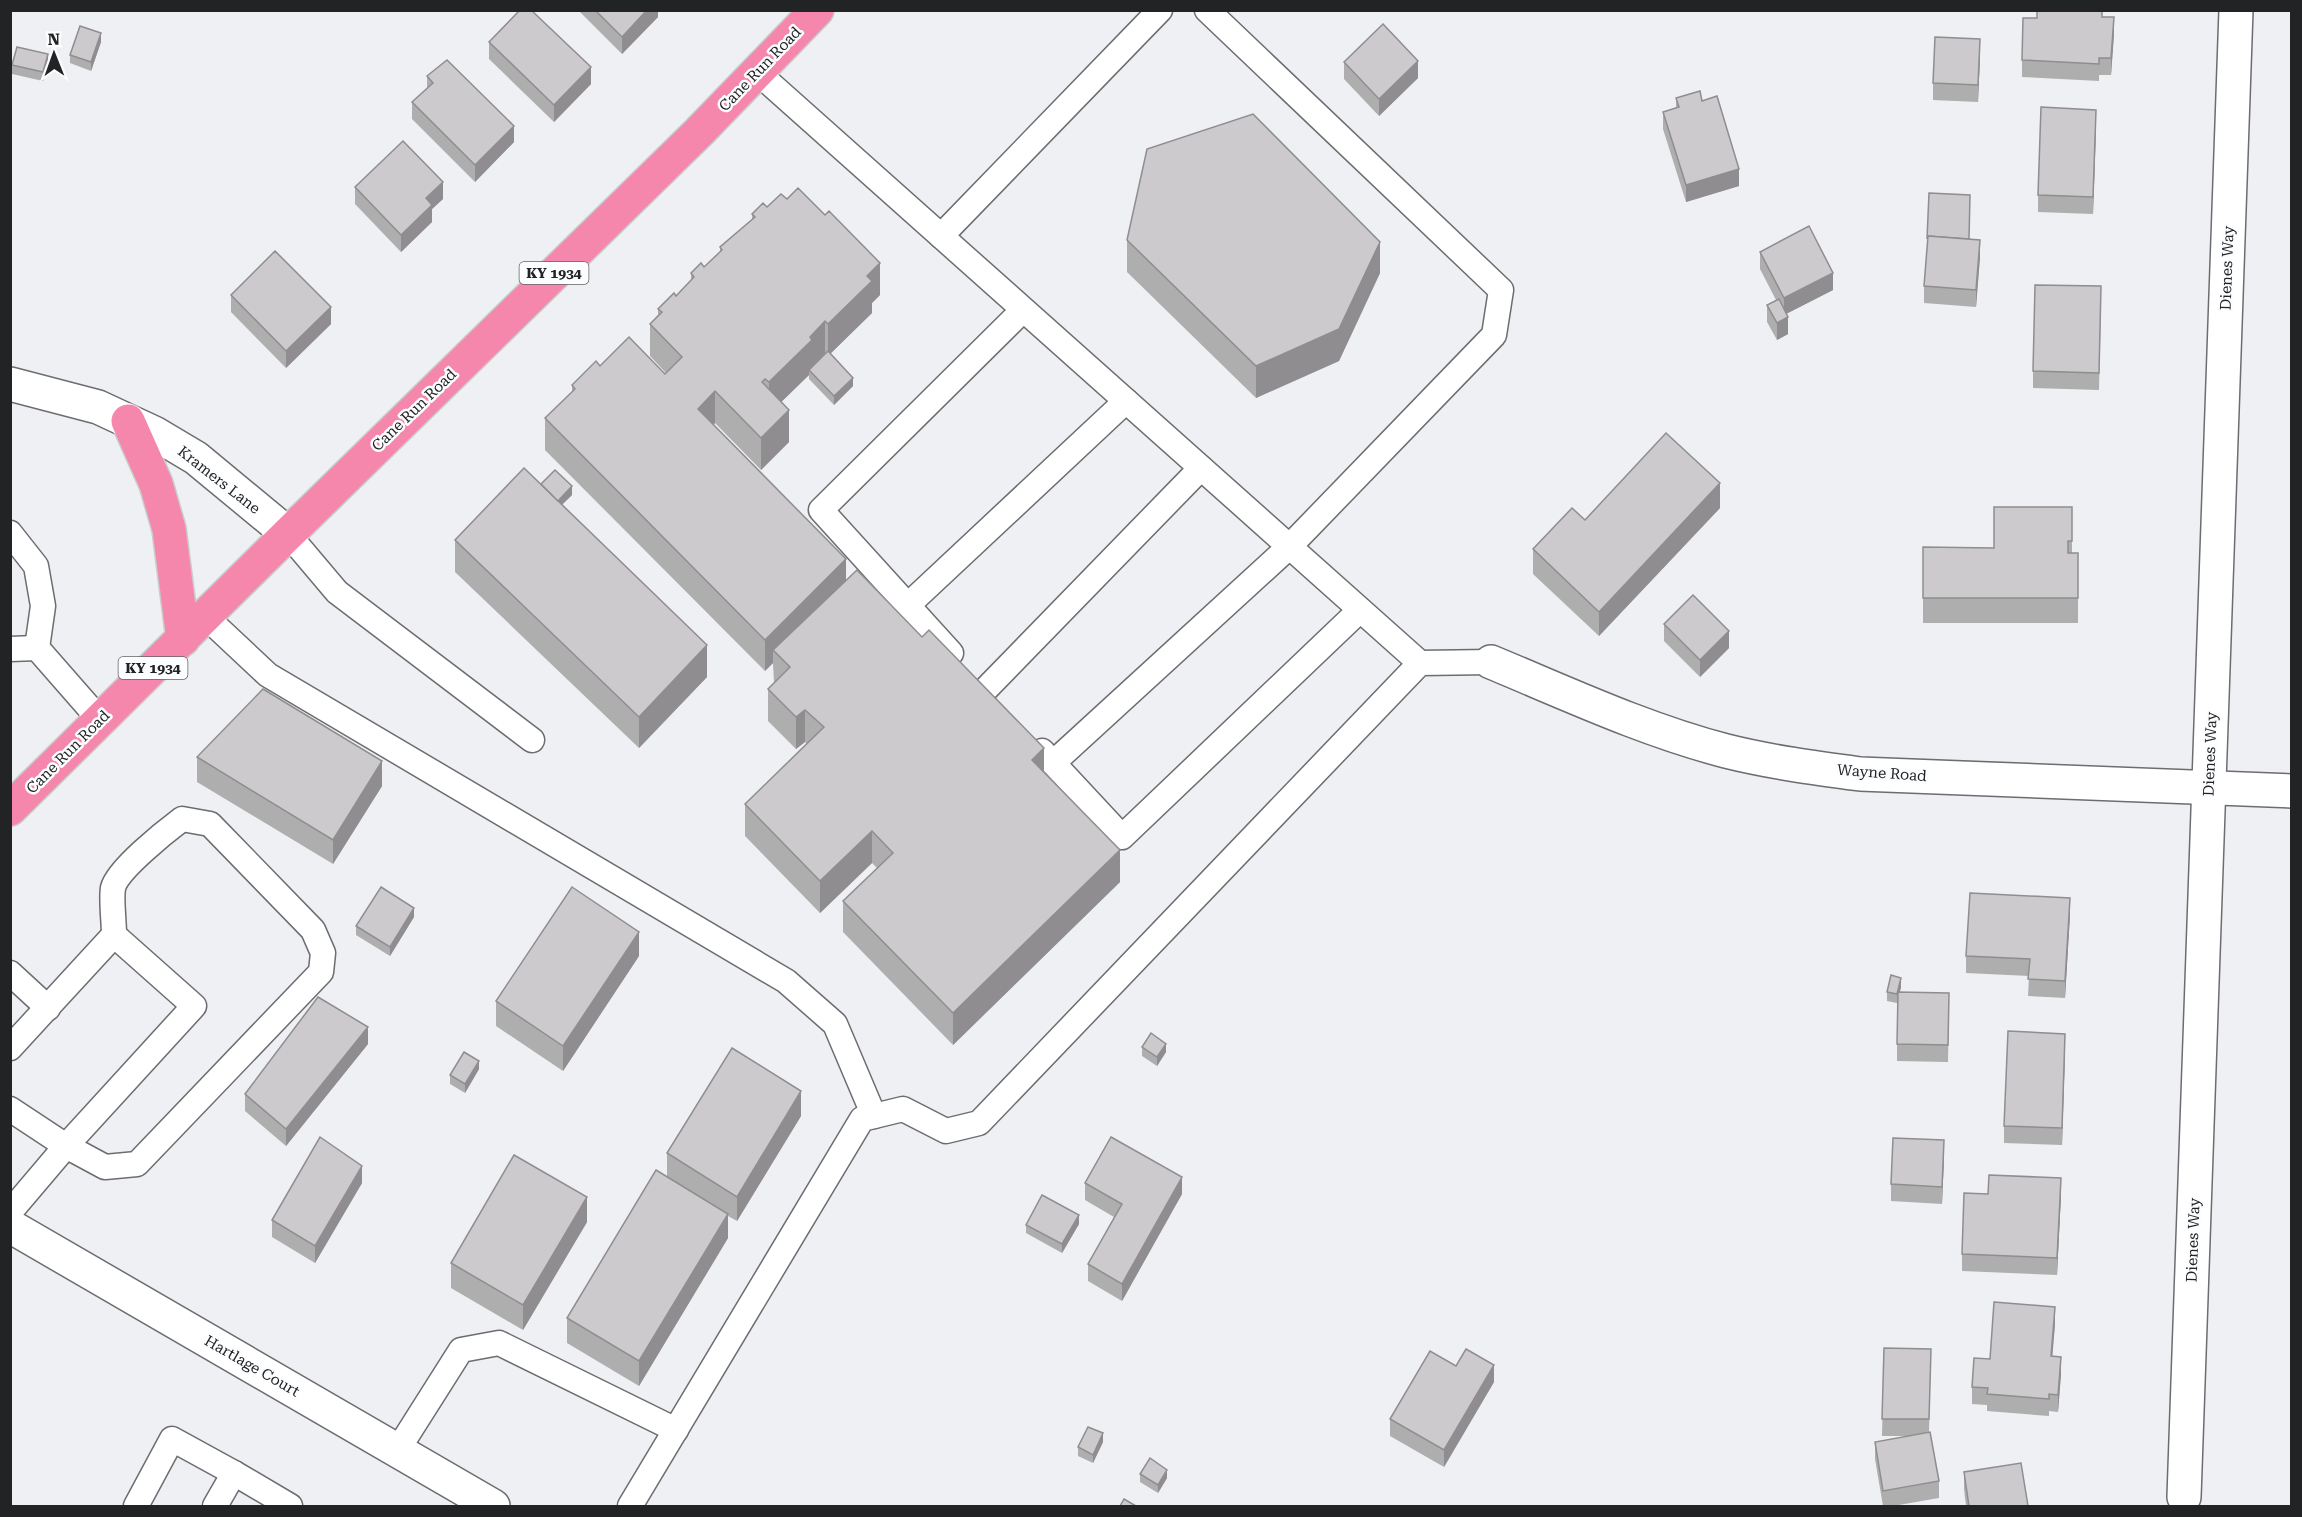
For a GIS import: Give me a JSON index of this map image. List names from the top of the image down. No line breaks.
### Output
{"streets":{"highway":["Cane Run Road","KY 1934"],"street":["Dienes Way","Kramers Lane","Wayne Road","Hartlage Court"]},"crossings":[["Cane Run Road","Kramers Lane"],["Dienes Way","Wayne Road"]],"north":"top"}
